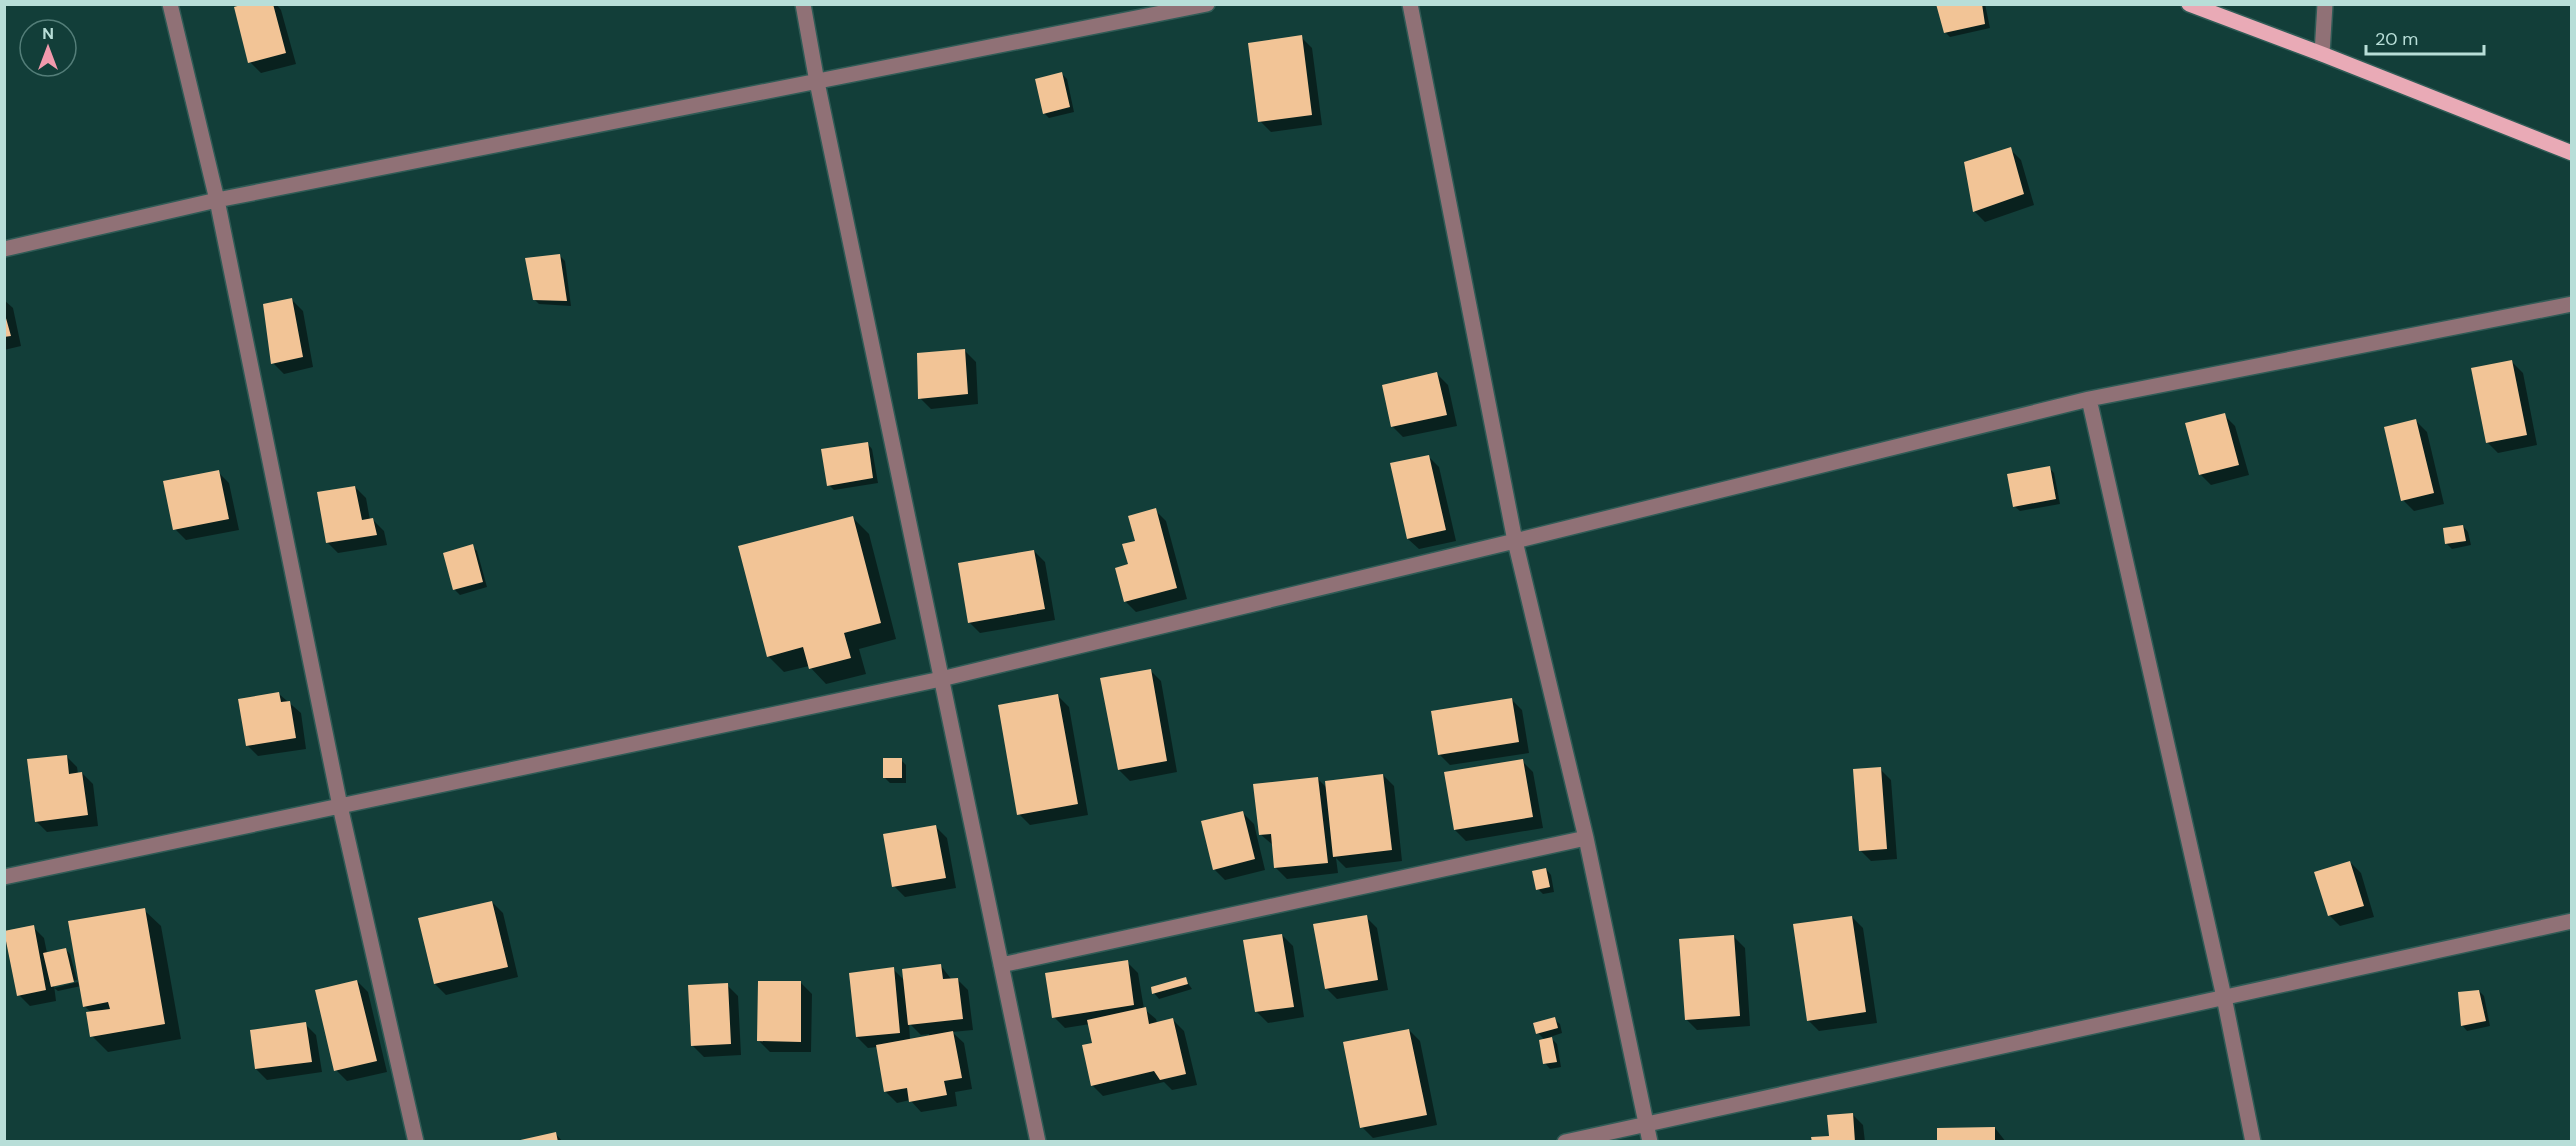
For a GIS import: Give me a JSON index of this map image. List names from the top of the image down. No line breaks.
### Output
{"scale_bar":"20 m","north":"top"}
